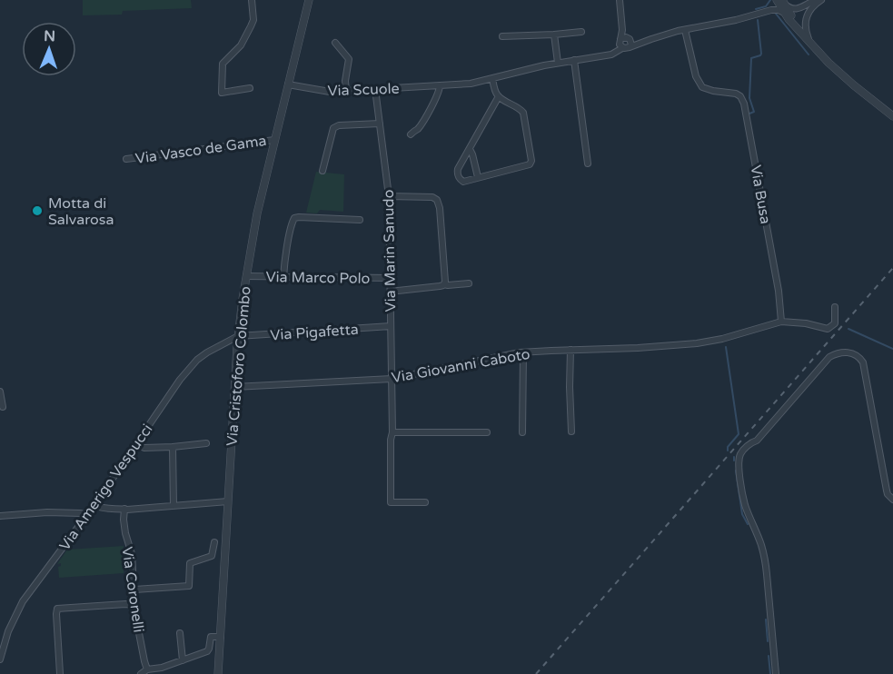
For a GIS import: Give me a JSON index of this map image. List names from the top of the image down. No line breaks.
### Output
{"streets":{"street":["Via Scuole","Via Vasco de Gama","Via Busa","Via Marin Sanudo","Via Marco Polo","Via Pigafetta","Via Giovanni Caboto","Via Cristoforo Colombo","Via Amerigo Vespucci","Via Coronelli"]},"crossings":[["Via Scuole","Via Busa"],["Via Scuole","Via Marin Sanudo"],["Via Scuole","Via Cristoforo Colombo"],["Via Vasco de Gama","Via Cristoforo Colombo"],["Via Busa","Via Giovanni Caboto"],["Via Marin Sanudo","Via Marco Polo"],["Via Marin Sanudo","Via Pigafetta"],["Via Marin Sanudo","Via Giovanni Caboto"],["Via Marco Polo","Via Cristoforo Colombo"],["Via Pigafetta","Via Cristoforo Colombo"],["Via Pigafetta","Via Amerigo Vespucci"],["Via Giovanni Caboto","Via Cristoforo Colombo"],["Via Cristoforo Colombo","Via Amerigo Vespucci"]],"places":["Motta di Salvarosa"],"north":"top"}
